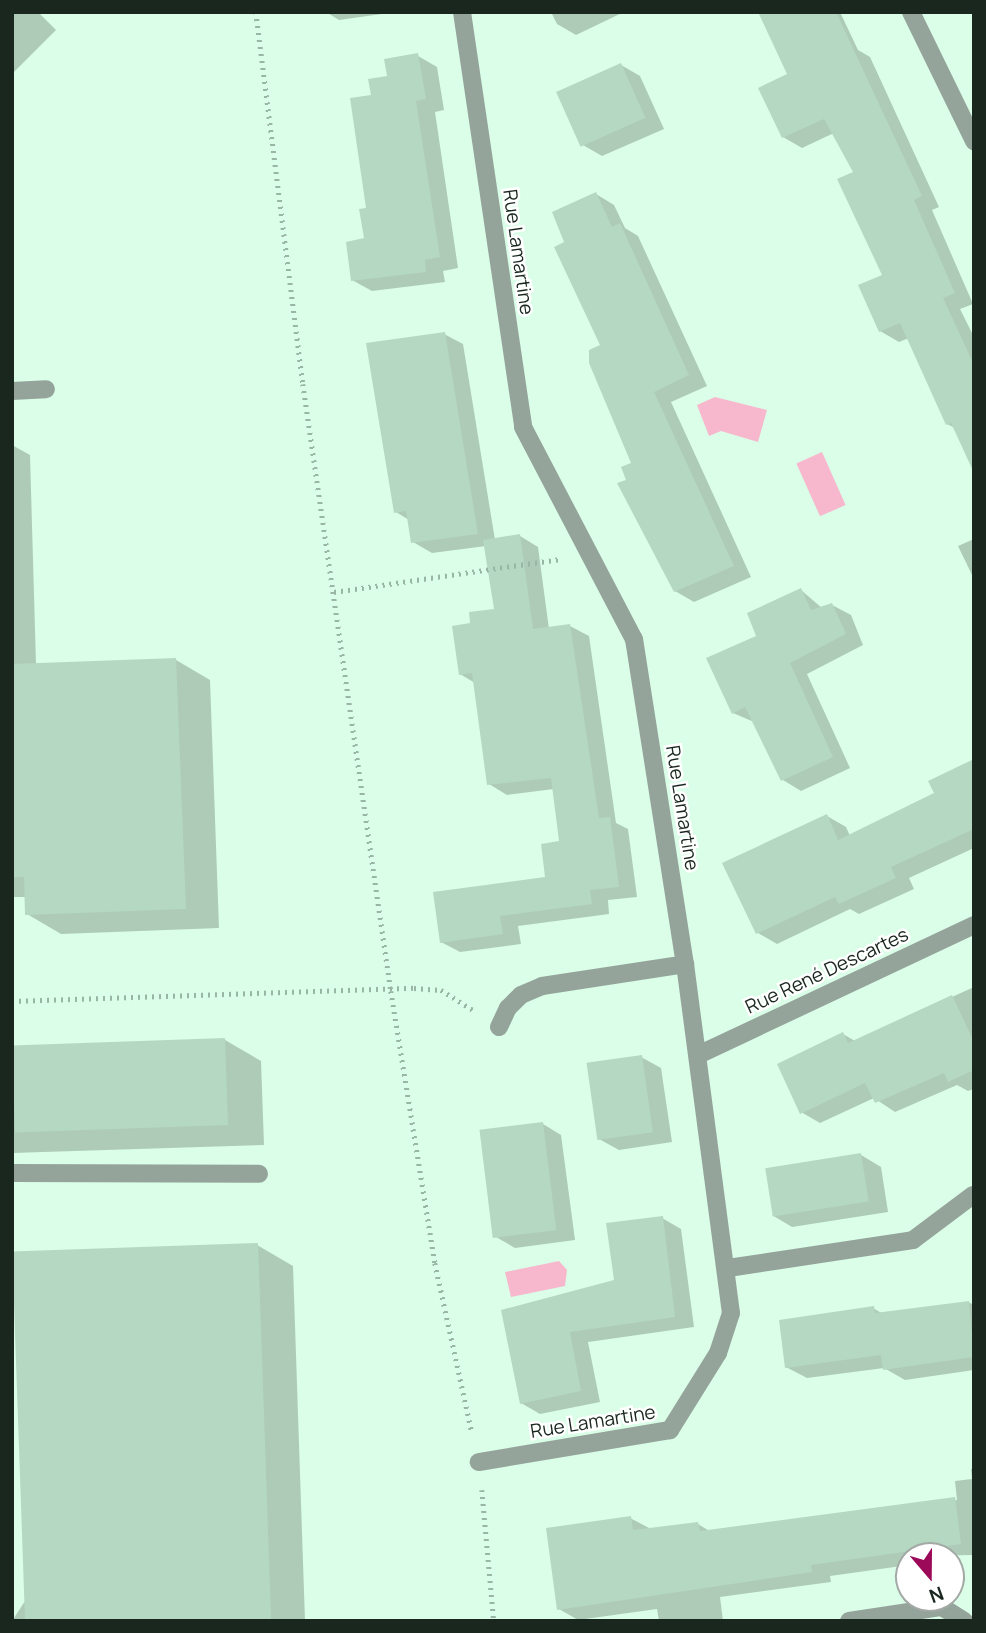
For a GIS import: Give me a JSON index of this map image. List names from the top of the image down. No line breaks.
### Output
{"streets":{"street":["Rue Lamartine","Rue René Descartes"]},"crossings":[["Rue Lamartine","Rue René Descartes"]],"north":"bottom"}
